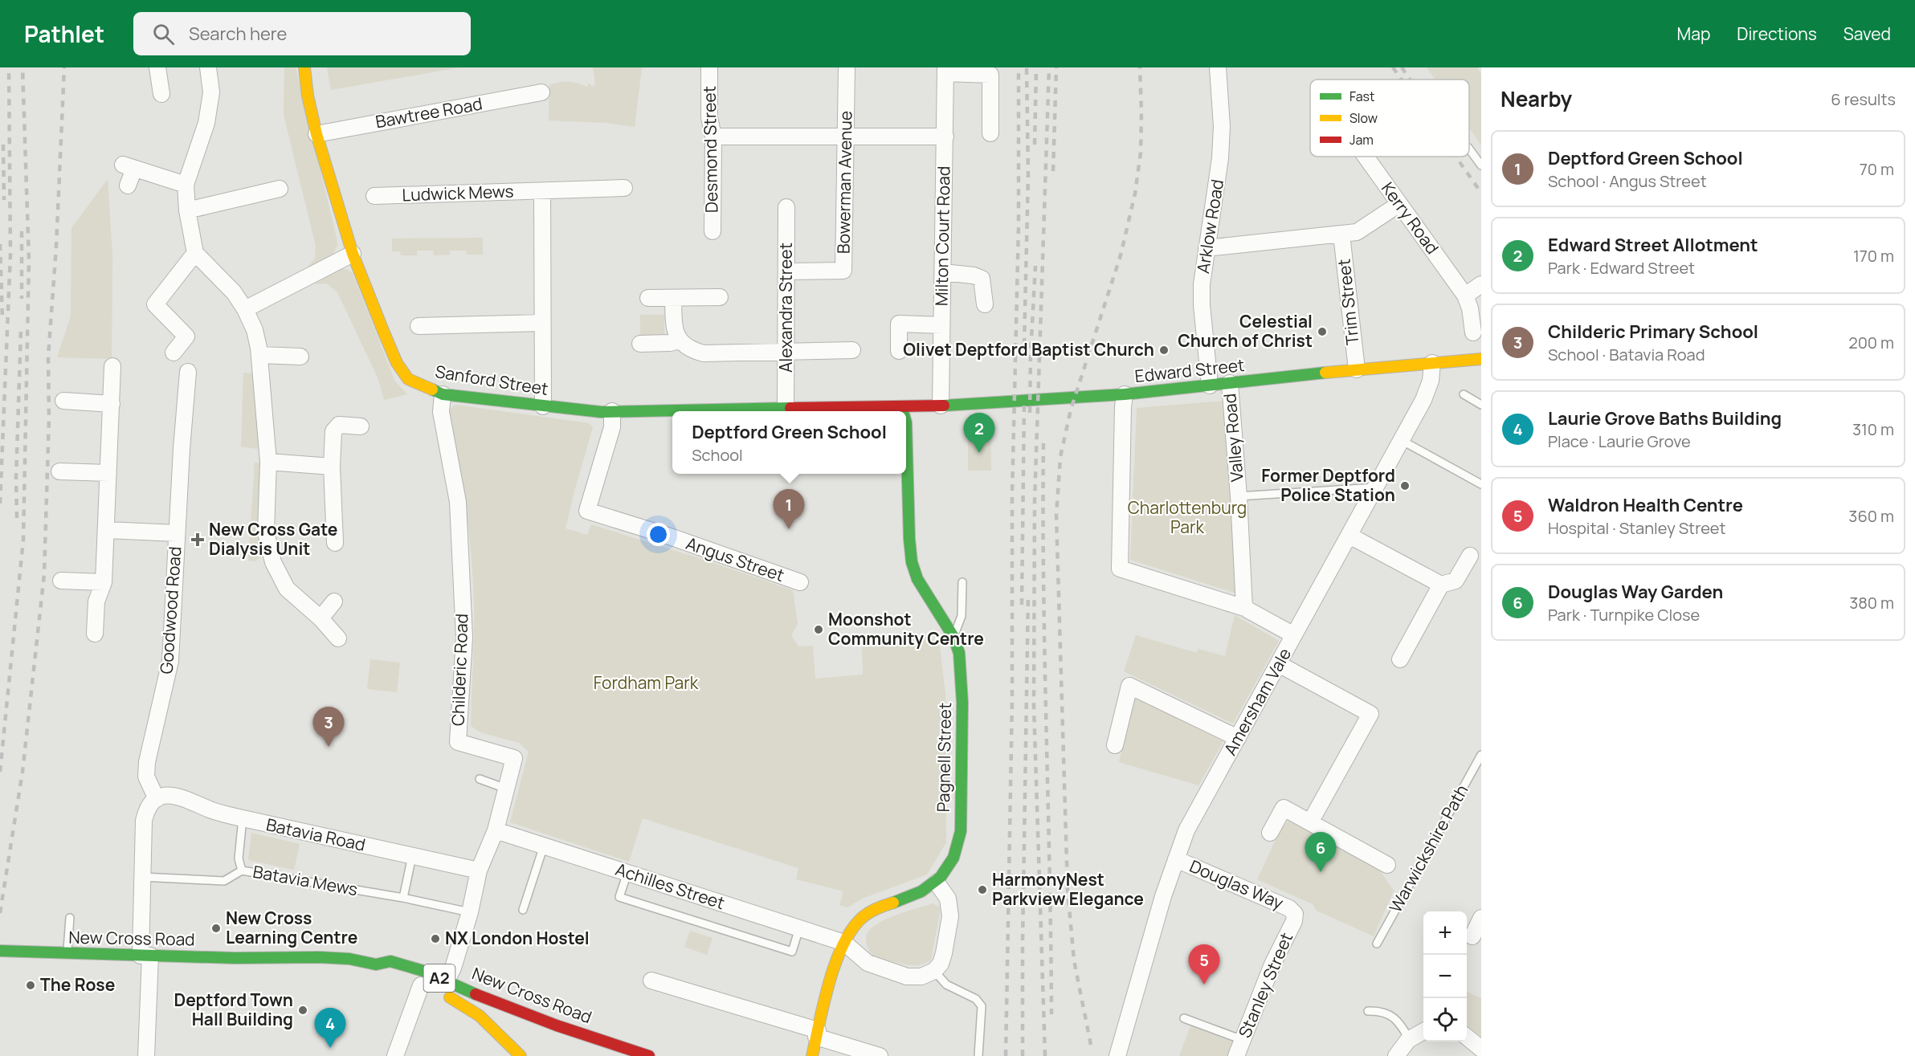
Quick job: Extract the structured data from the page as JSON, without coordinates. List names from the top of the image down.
{
  "streets": {
    "main road": [
      "Edward Street",
      "Sanford Street",
      "Pagnell Street",
      "New Cross Road",
      "A2"
    ],
    "street": [
      "Bawtree Road",
      "Desmond Street",
      "Bowerman Avenue",
      "Ludwick Mews",
      "Kerry Road",
      "Arklow Road",
      "Milton Court Road",
      "Trim Street",
      "Alexandra Street",
      "Valley Road",
      "Angus Street",
      "Goodwood Road",
      "Childeric Road",
      "Amersham Vale",
      "Batavia Road",
      "Douglas Way",
      "Achilles Street",
      "Stanley Street"
    ],
    "lane": ["Warwickshire Path", "Batavia Mews"]
  },
  "crossings": [
    ["Bawtree Road", "Sanford Street"],
    ["Bowerman Avenue", "Alexandra Street"],
    ["Kerry Road", "Trim Street"],
    ["Arklow Road", "Trim Street"],
    ["Arklow Road", "Edward Street"],
    ["Milton Court Road", "Edward Street"],
    ["Trim Street", "Edward Street"],
    ["Alexandra Street", "Sanford Street"],
    ["Edward Street", "Sanford Street"],
    ["Edward Street", "Valley Road"],
    ["Edward Street", "Amersham Vale"],
    ["Edward Street", "Pagnell Street"],
    ["Sanford Street", "Angus Street"],
    ["Sanford Street", "Childeric Road"],
    ["Sanford Street", "Pagnell Street"],
    ["Goodwood Road", "Batavia Road"],
    ["Childeric Road", "Batavia Road"],
    ["Childeric Road", "Batavia Mews"],
    ["Childeric Road", "Achilles Street"],
    ["Childeric Road", "New Cross Road"],
    ["Childeric Road", "A2"],
    ["Amersham Vale", "Douglas Way"],
    ["Pagnell Street", "Achilles Street"],
    ["Douglas Way", "Stanley Street"],
    ["New Cross Road", "A2"]
  ],
  "parks": ["Charlottenburg Park", "Fordham Park"],
  "places": {
    "other": [
      "Celestial Church of Christ",
      "Olivet Deptford Baptist Church",
      "Former Deptford Police Station",
      "Moonshot Community Centre",
      "HarmonyNest Parkview Elegance",
      "New Cross Learning Centre",
      "NX London Hostel",
      "The Rose",
      "Deptford Town Hall Building"
    ],
    "health": ["New Cross Gate Dialysis Unit"]
  },
  "legend": ["Fast", "Slow", "Jam"],
  "page": {
    "header": "Pathlet",
    "search": "Search here",
    "nav": ["Map", "Directions", "Saved"],
    "heading": ["Nearby", "6 results"],
    "list": [
      {
        "mark": "1",
        "name": "Deptford Green School",
        "note": "School · Angus Street",
        "value": "70 m"
      },
      {
        "mark": "2",
        "name": "Edward Street Allotment",
        "note": "Park · Edward Street",
        "value": "170 m"
      },
      {
        "mark": "3",
        "name": "Childeric Primary School",
        "note": "School · Batavia Road",
        "value": "200 m"
      },
      {
        "mark": "4",
        "name": "Laurie Grove Baths Building",
        "note": "Place · Laurie Grove",
        "value": "310 m"
      },
      {
        "mark": "5",
        "name": "Waldron Health Centre",
        "note": "Hospital · Stanley Street",
        "value": "360 m"
      },
      {
        "mark": "6",
        "name": "Douglas Way Garden",
        "note": "Park · Turnpike Close",
        "value": "380 m"
      }
    ],
    "popup": ["Deptford Green School", "School"],
    "pins": [
      "2",
      "1",
      "3",
      "6",
      "5",
      "4"
    ],
    "map_buttons": ["+", "−"]
  }
}
